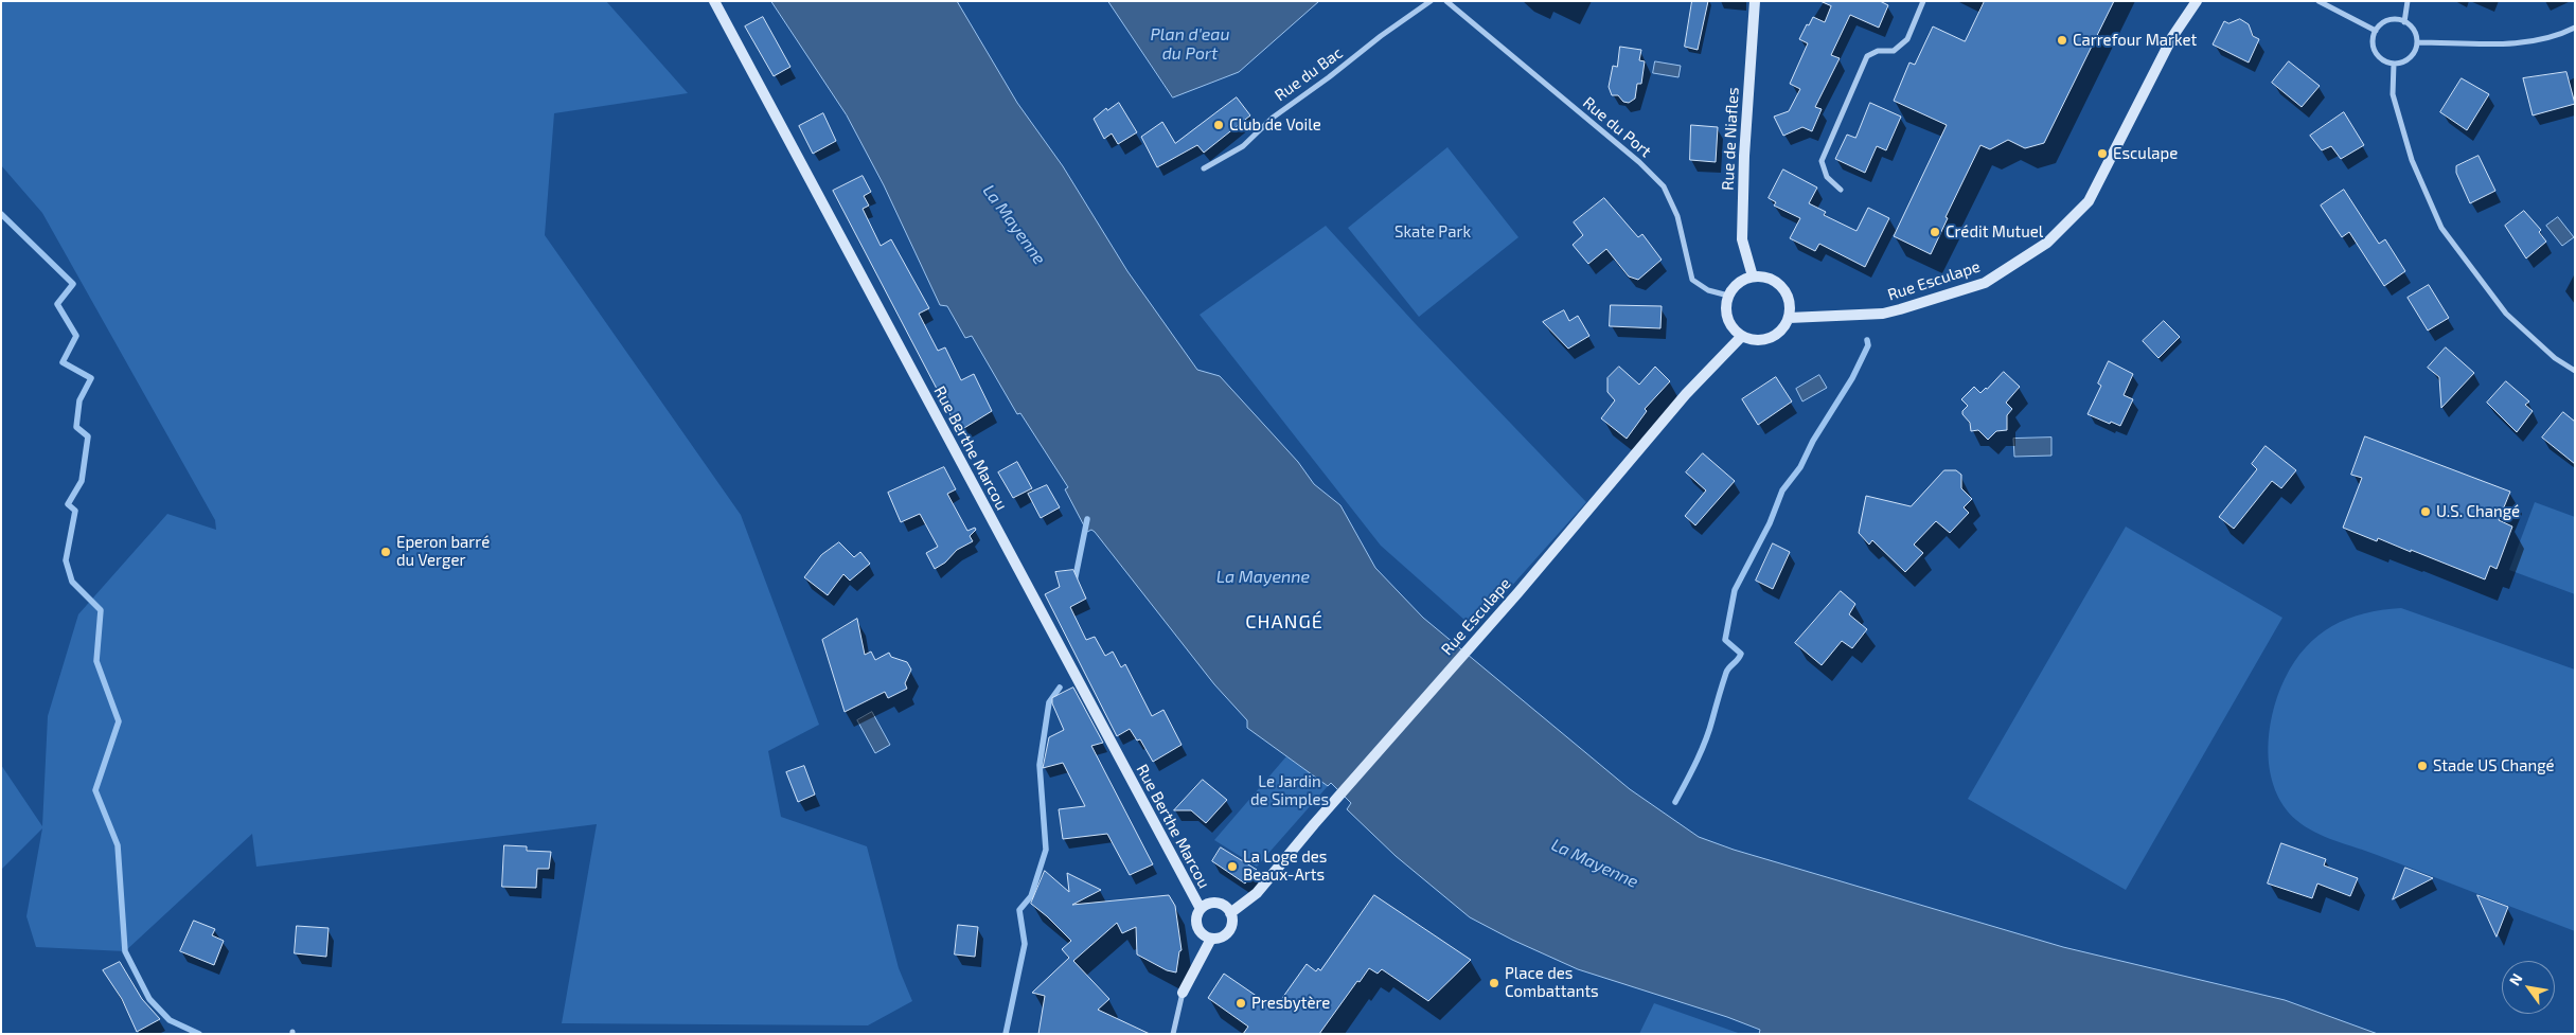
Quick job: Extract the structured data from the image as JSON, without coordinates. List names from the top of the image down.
{
  "streets": {
    "street": [
      "Rue du Bac",
      "Rue du Port",
      "Rue de Niafles",
      "Rue Esculape",
      "Rue Berthe Marcou"
    ]
  },
  "crossings": [
    ["Rue du Port", "Rue de Niafles"],
    ["Rue du Port", "Rue Esculape"],
    ["Rue de Niafles", "Rue Esculape"],
    ["Rue Esculape", "Rue Berthe Marcou"]
  ],
  "districts": ["CHANGÉ"],
  "water": ["Plan d'eau du Port", "La Mayenne"],
  "parks": ["Skate Park", "Le Jardin de Simples"],
  "places": [
    "Carrefour Market",
    "Club de Voile",
    "Esculape",
    "Crédit Mutuel",
    "U.S. Changé",
    "Eperon barré du Verger",
    "Stade US Changé",
    "La Loge des Beaux-Arts",
    "Place des Combattants",
    "Presbytère"
  ],
  "north": "top left"
}
